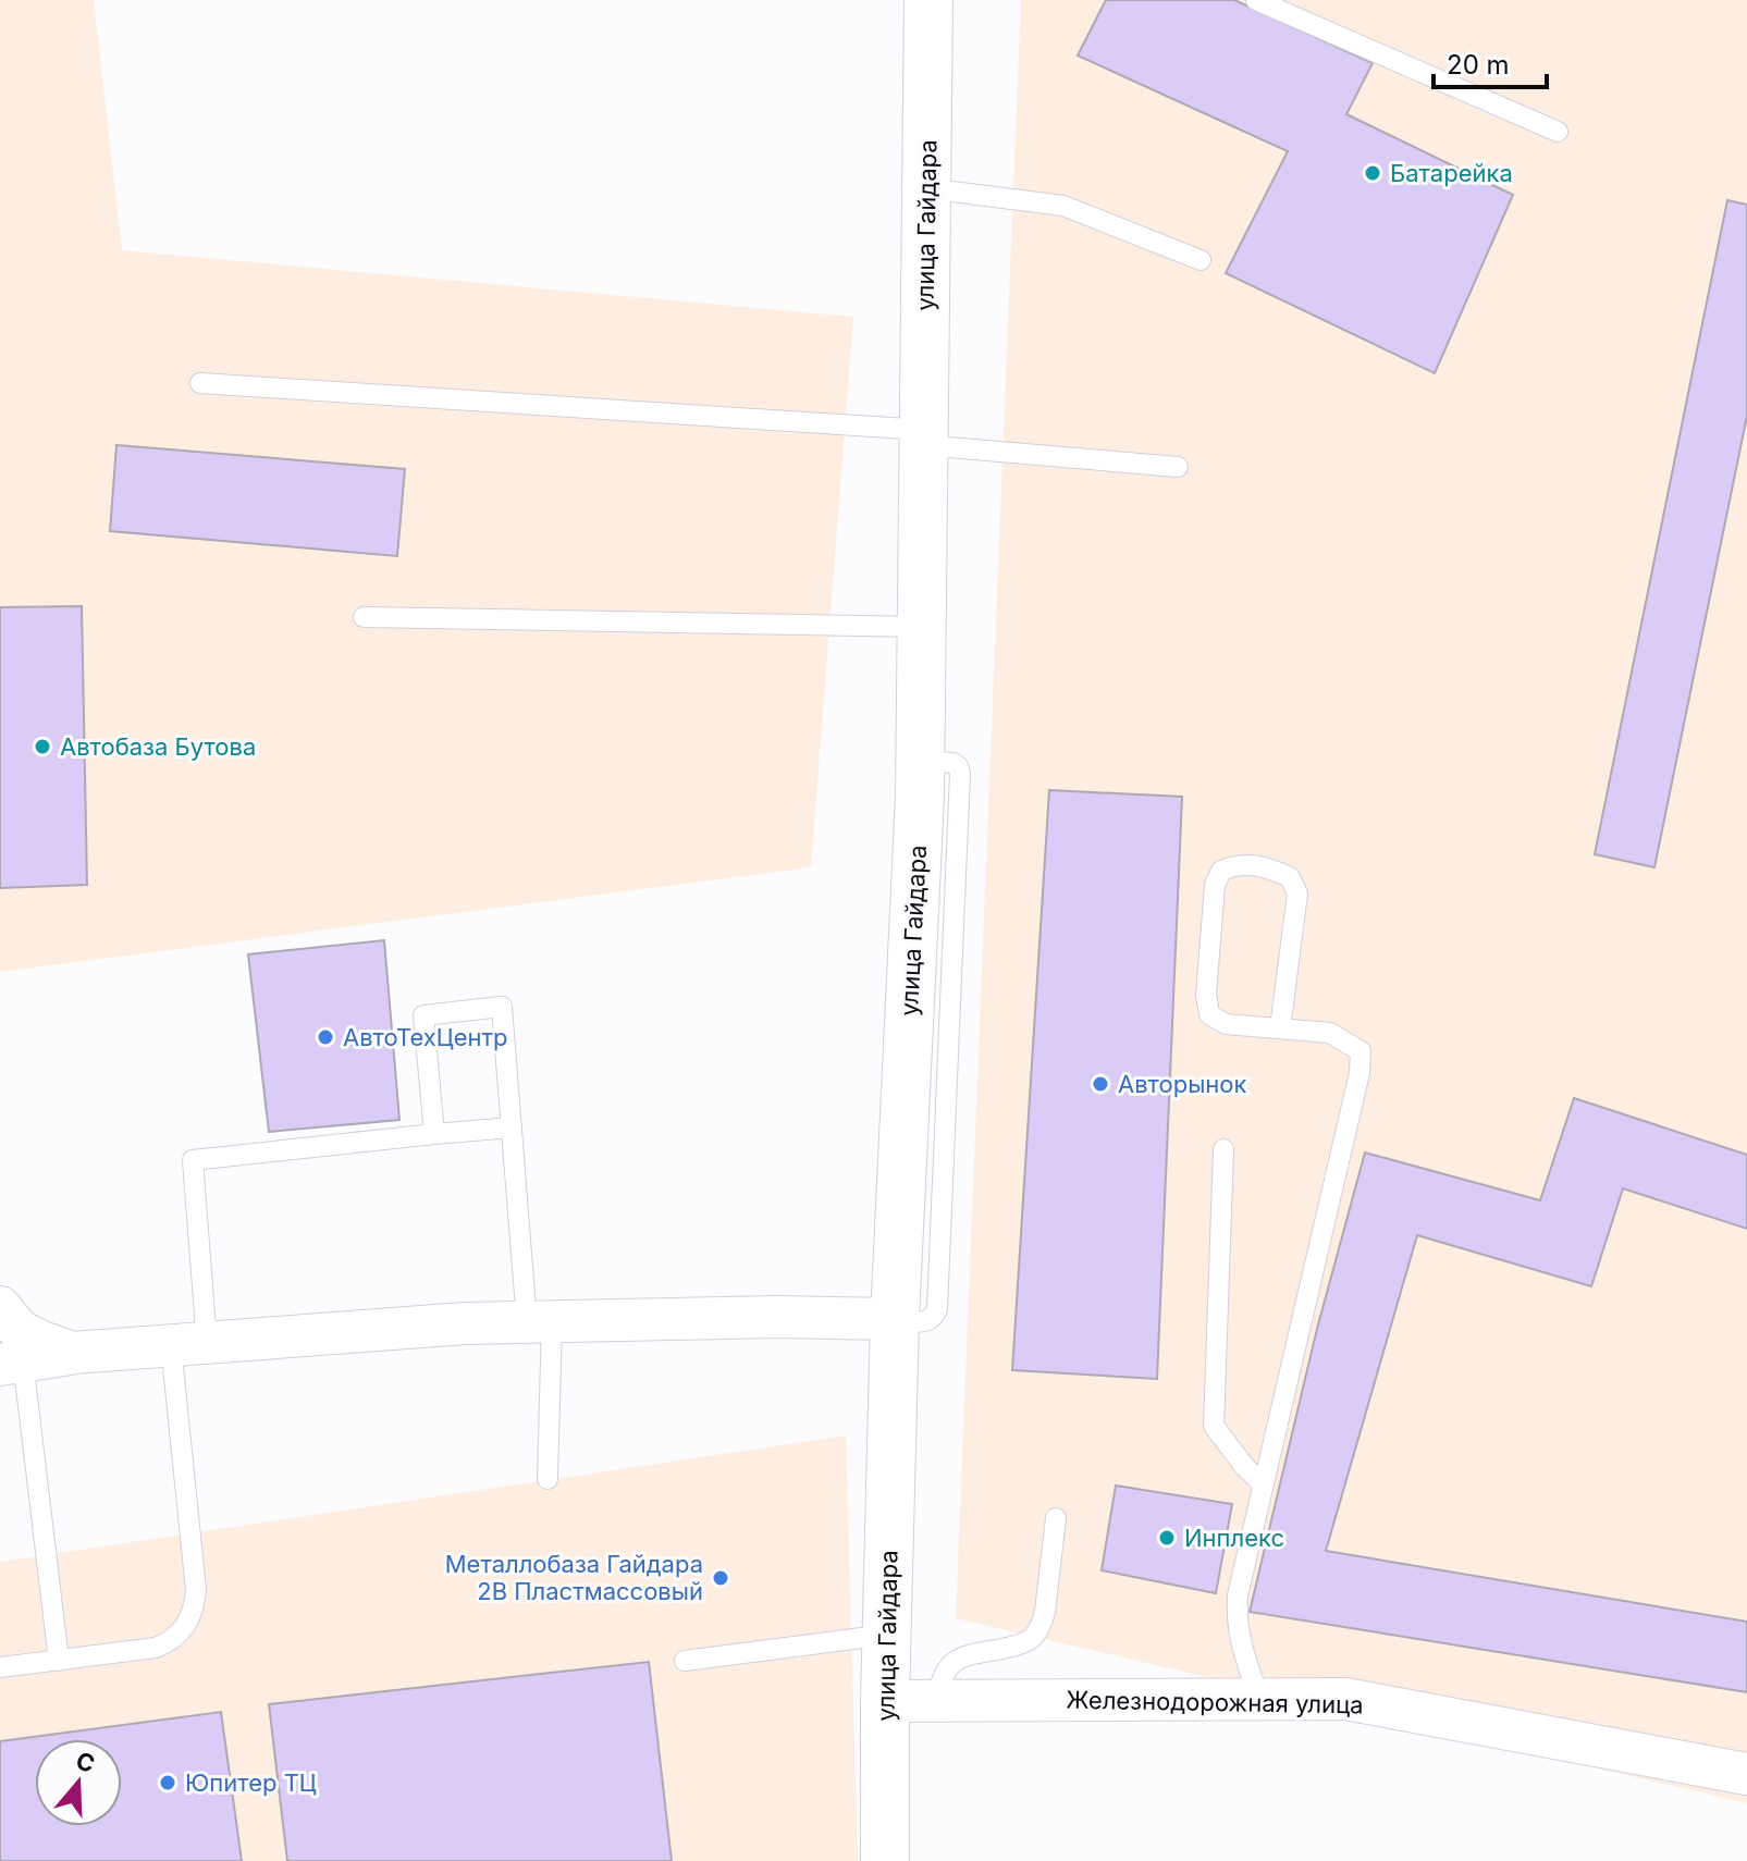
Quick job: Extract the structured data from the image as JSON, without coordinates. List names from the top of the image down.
{
  "streets": {
    "main road": ["улица Гайдара"],
    "street": ["Железнодорожная улица"]
  },
  "crossings": [
    ["улица Гайдара", "Железнодорожная улица"]
  ],
  "places": [
    "Батарейка",
    "Автобаза Бутова",
    "АвтоТехЦентр",
    "Авторынок",
    "Инплекс",
    "Металлобаза Гайдара 2В Пластмассовый",
    "Юпитер ТЦ"
  ],
  "scale_bar": "20 m",
  "north": "top"
}
